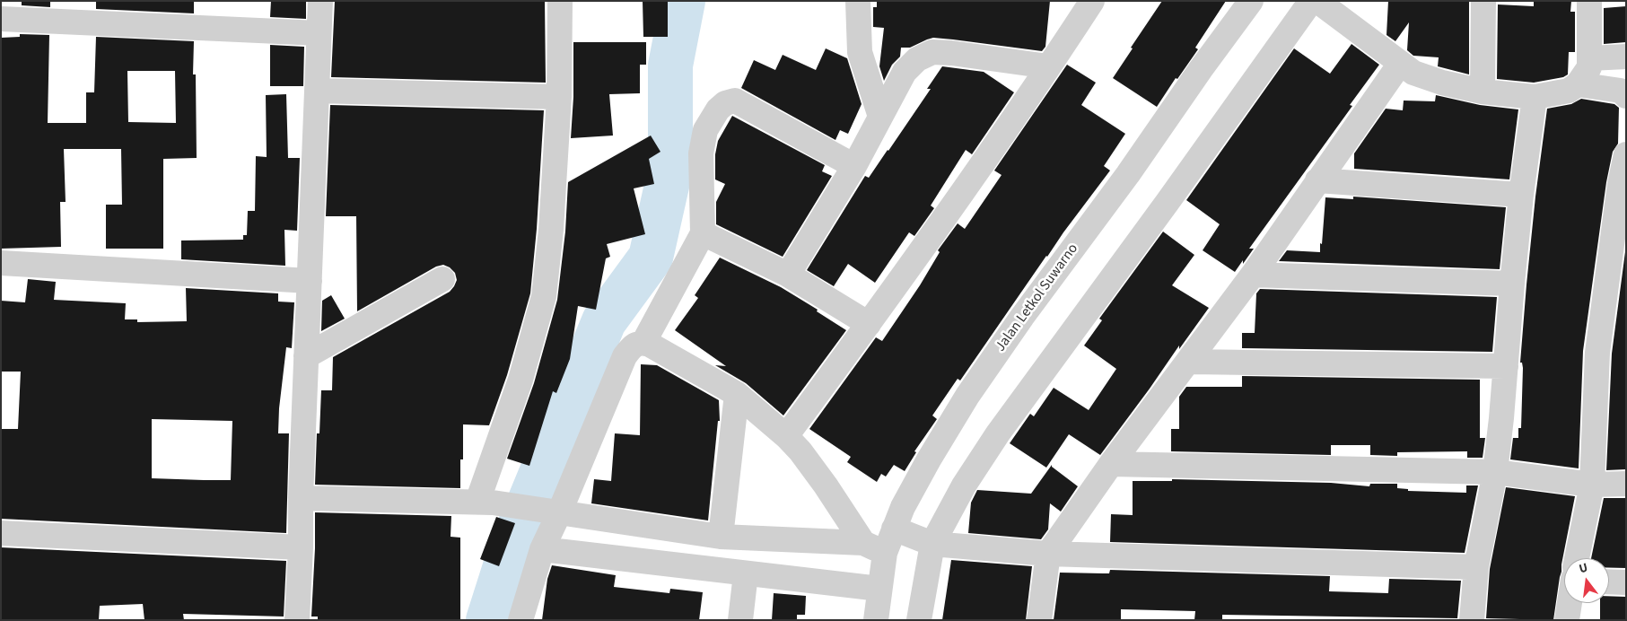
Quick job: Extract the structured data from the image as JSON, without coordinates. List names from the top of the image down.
{
  "streets": {
    "street": ["Jalan Letkol Suwarno"]
  },
  "north": "top"
}
